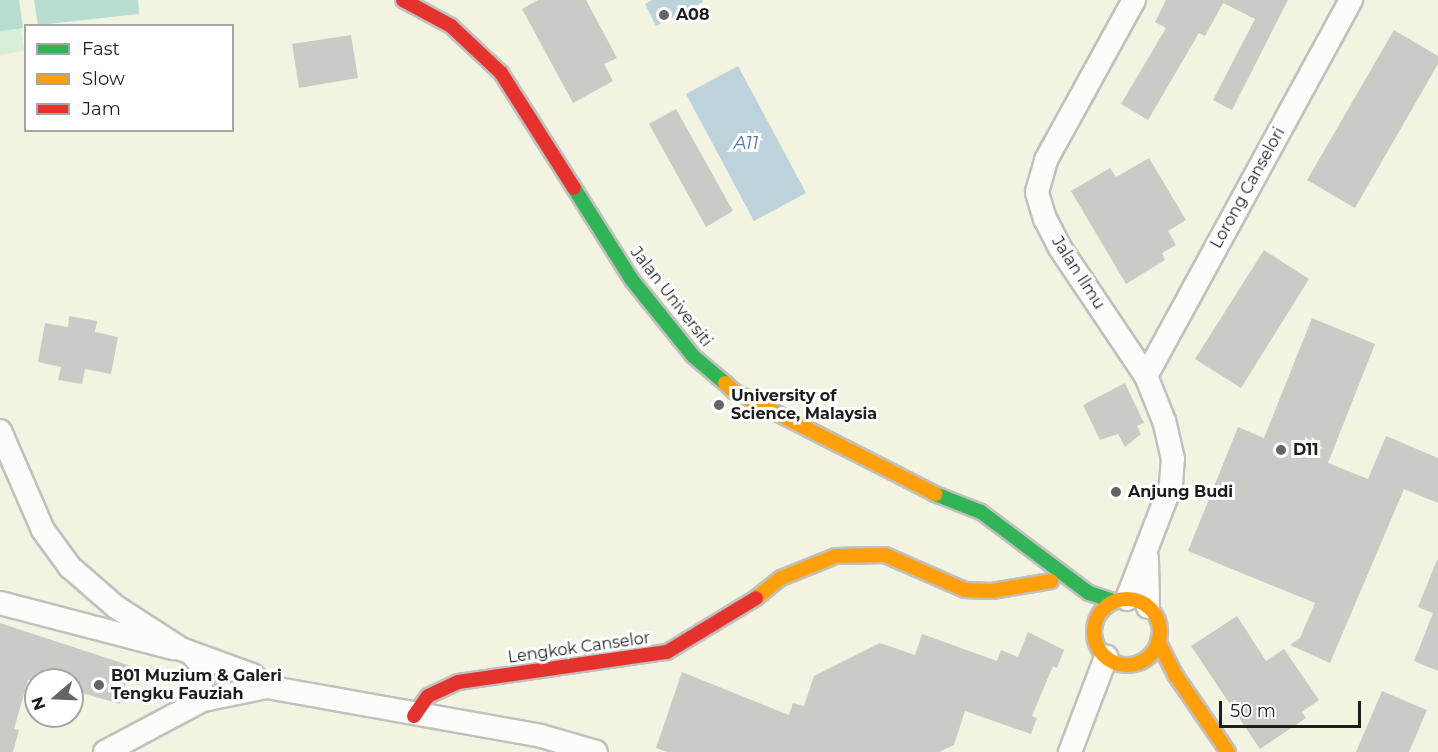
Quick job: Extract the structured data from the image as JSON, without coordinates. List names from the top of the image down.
{
  "streets": {
    "street": [
      "Lorong Canselori",
      "Jalan Ilmu",
      "Jalan Universiti",
      "Lengkok Canselor"
    ]
  },
  "crossings": [
    ["Lorong Canselori", "Jalan Ilmu"],
    ["Jalan Ilmu", "Jalan Universiti"],
    ["Jalan Universiti", "Lengkok Canselor"]
  ],
  "water": ["A11"],
  "places": [
    "A08",
    "University of Science, Malaysia",
    "D11",
    "Anjung Budi",
    "B01 Muzium & Galeri Tengku Fauziah"
  ],
  "legend": ["Fast", "Slow", "Jam"],
  "scale_bar": "50 m",
  "north": "left"
}
